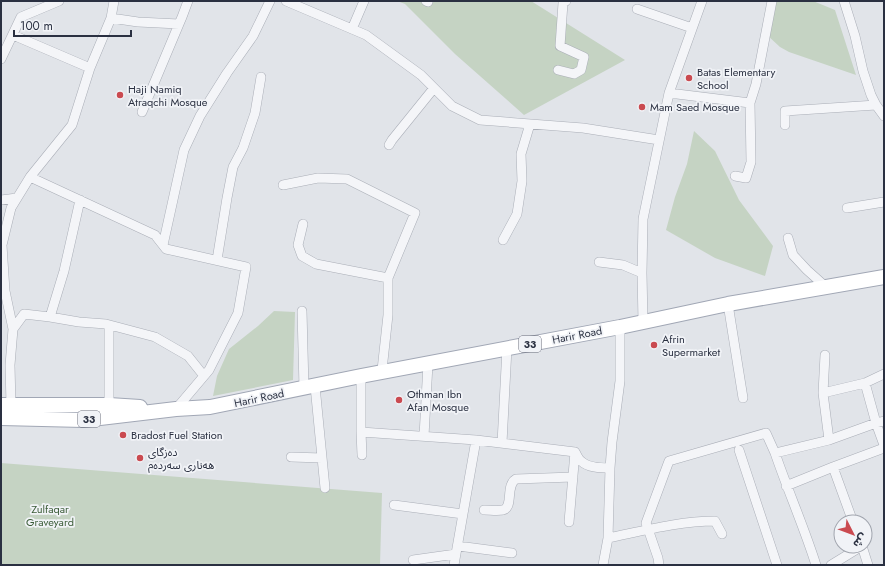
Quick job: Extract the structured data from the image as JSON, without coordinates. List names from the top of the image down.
{
  "streets": {
    "main road": ["Harir Road", "33"]
  },
  "crossings": [
    ["Harir Road", "33"]
  ],
  "parks": ["Zulfaqar Graveyard"],
  "places": [
    "Batas Elementary School",
    "Haji Namiq Atraqchi Mosque",
    "Mam Saed Mosque",
    "Afrin Supermarket",
    "Othman Ibn Afan Mosque",
    "Bradost Fuel Station",
    "دەزگای هەناری سەردەم"
  ],
  "scale_bar": "100 m",
  "north": "bottom right"
}
